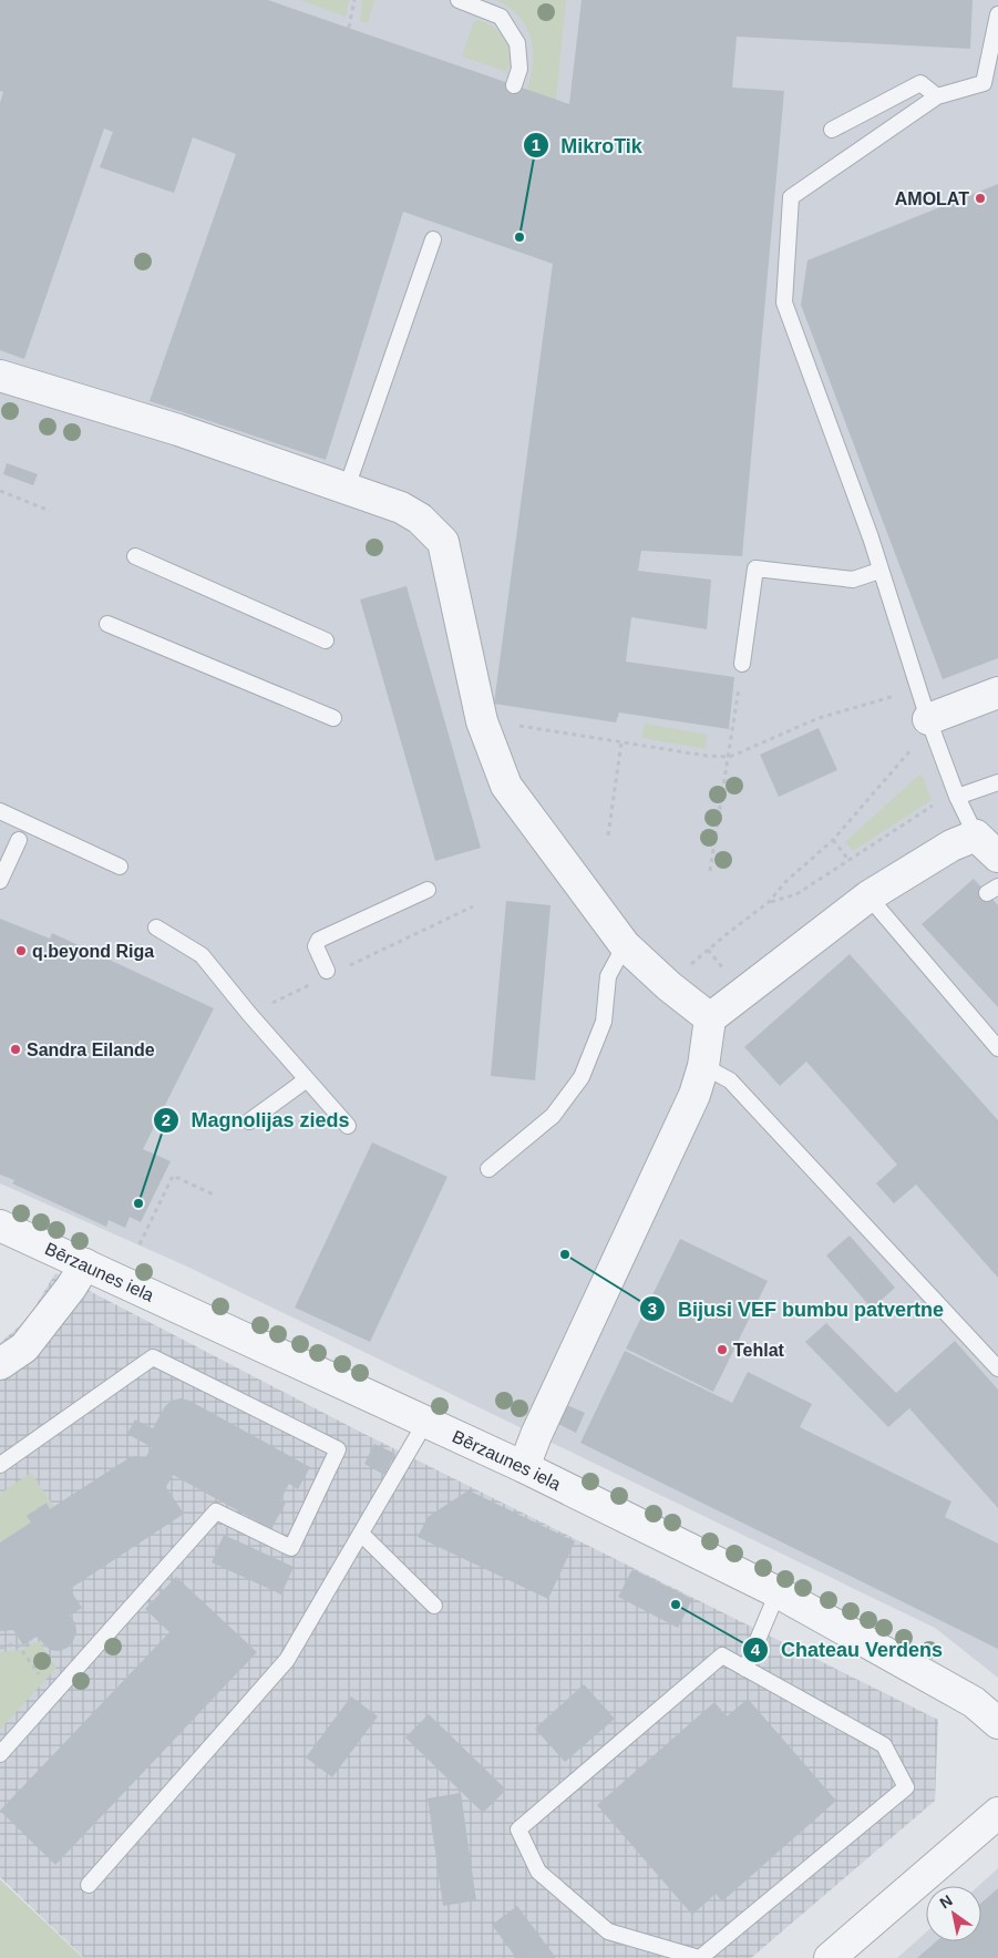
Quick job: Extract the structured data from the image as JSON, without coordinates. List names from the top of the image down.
{
  "streets": {
    "street": ["Bērzaunes iela"]
  },
  "places": [
    "AMOLAT",
    "MikroTik",
    "q.beyond Riga",
    "Sandra Eilande",
    "Magnolijas zieds",
    "Bijusi VEF bumbu patvertne",
    "Tehlat",
    "Chateau Verdens"
  ],
  "north": "top left"
}
